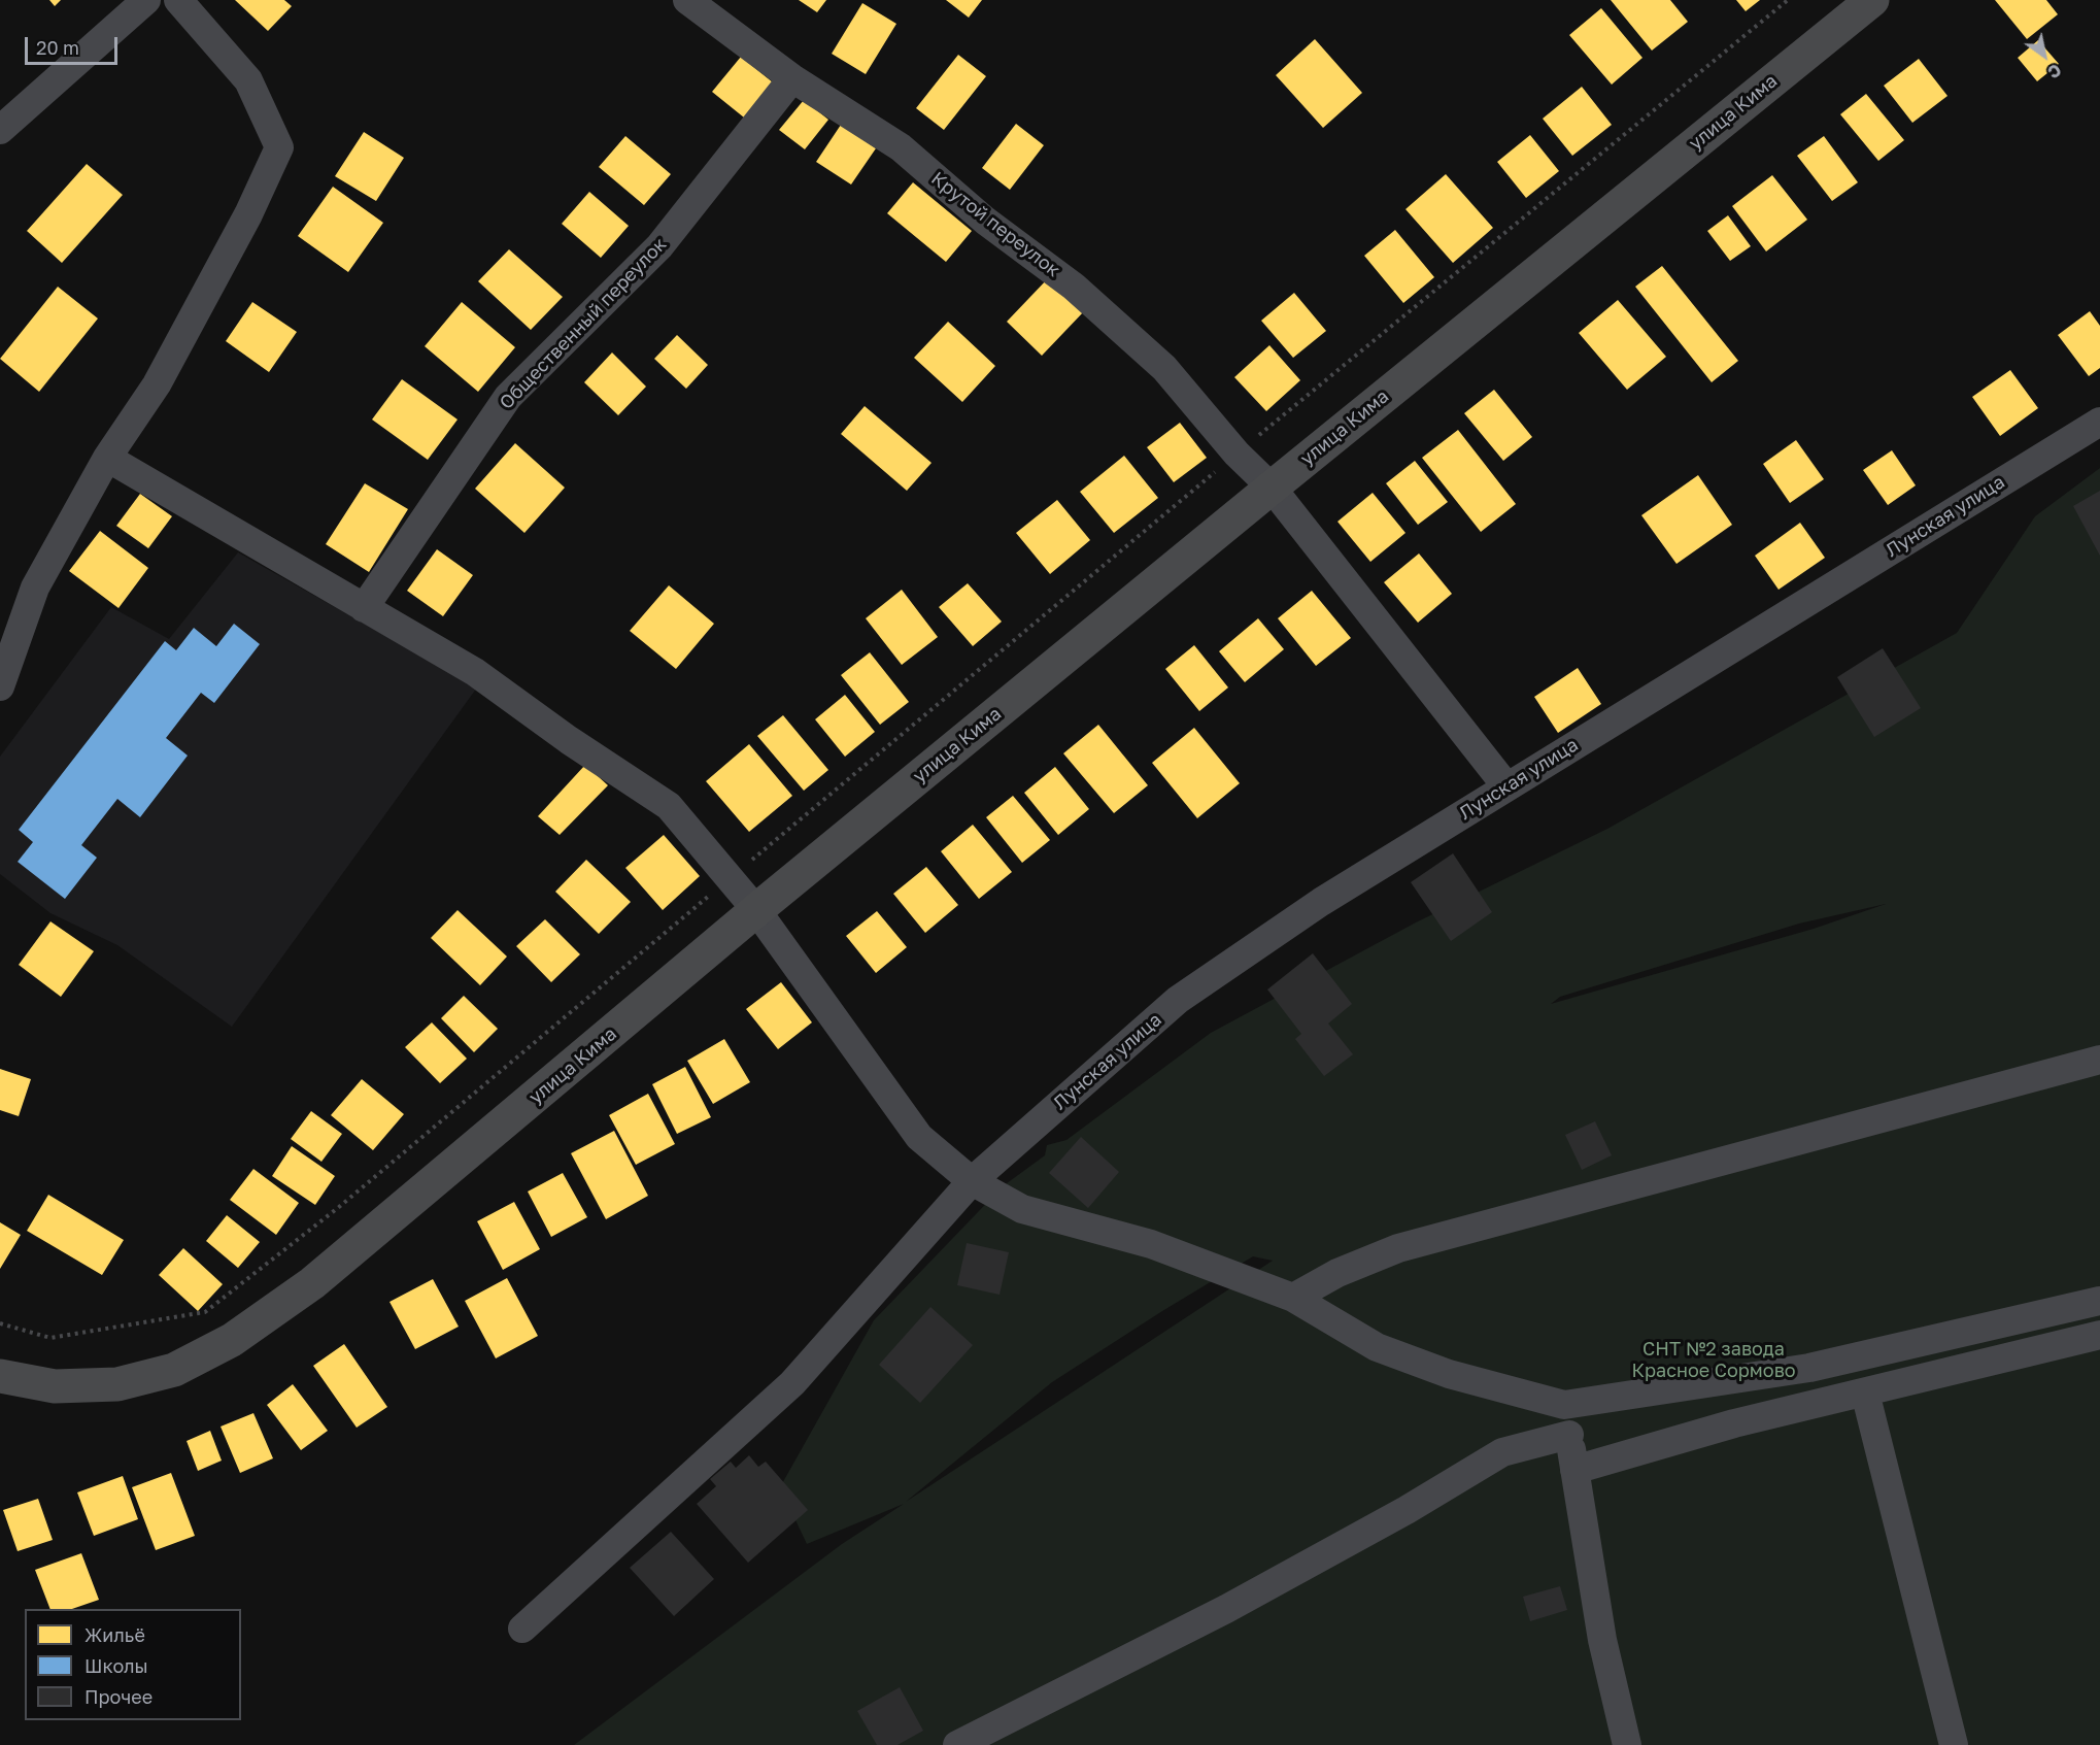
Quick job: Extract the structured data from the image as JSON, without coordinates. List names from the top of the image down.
{
  "streets": {
    "main road": ["улица Кима"],
    "street": ["Крутой переулок", "Общественный переулок", "Лунская улица"]
  },
  "crossings": [
    ["улица Кима", "Крутой переулок"],
    ["Крутой переулок", "Общественный переулок"],
    ["Крутой переулок", "Лунская улица"]
  ],
  "parks": ["СНТ №2 завода Красное Сормово"],
  "legend": ["Жильё", "Школы", "Прочее"],
  "scale_bar": "20 m",
  "north": "bottom right"
}
